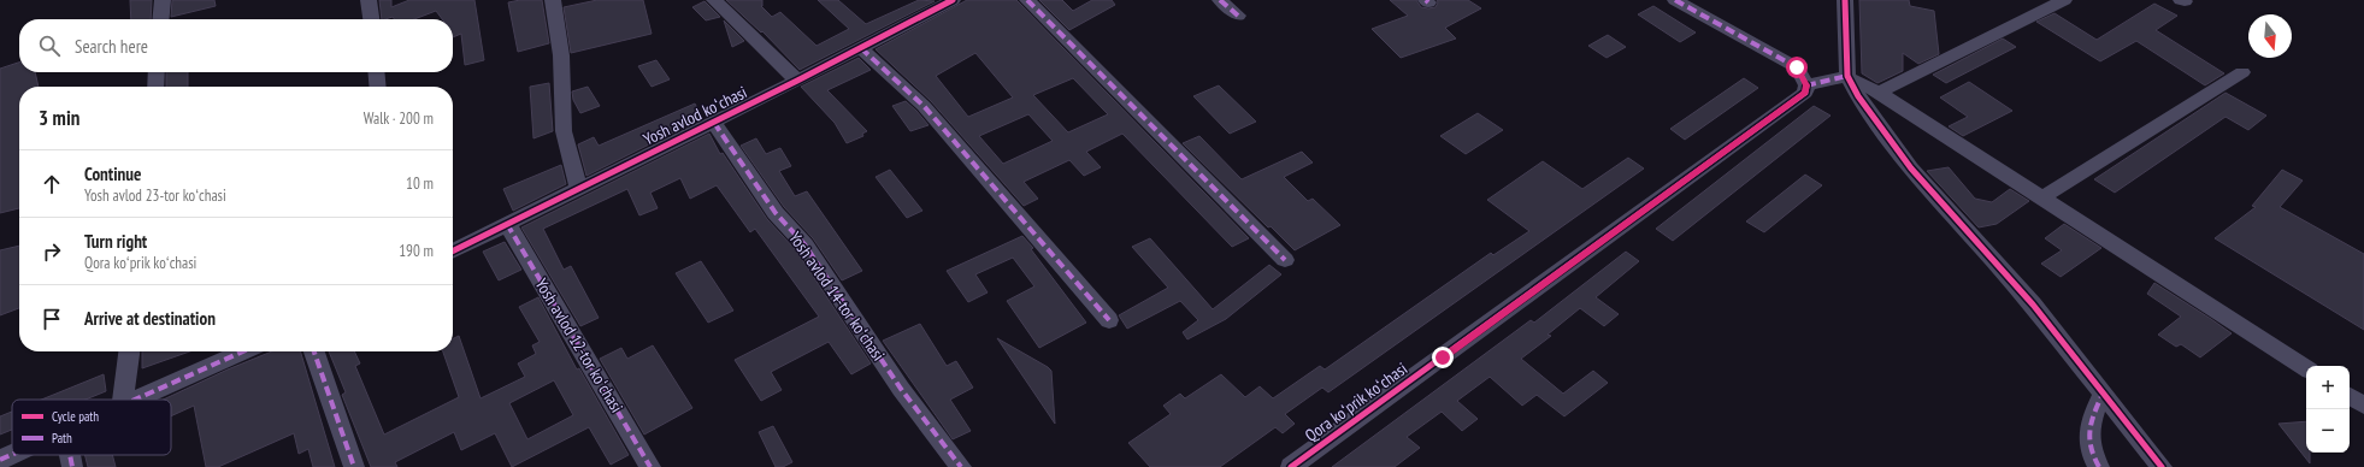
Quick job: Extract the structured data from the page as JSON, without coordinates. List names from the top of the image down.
{
  "streets": {
    "street": [
      "Yosh avlod koʻchasi",
      "Yosh avlod 14-tor koʻchasi",
      "Yosh avlod 12-tor koʻchasi",
      "Qora koʻprik koʻchasi"
    ]
  },
  "crossings": [
    ["Yosh avlod koʻchasi", "Yosh avlod 14-tor koʻchasi"],
    ["Yosh avlod koʻchasi", "Yosh avlod 12-tor koʻchasi"]
  ],
  "legend": ["Cycle path", "Path"],
  "north": "bottom",
  "page": {
    "search": "Search here",
    "heading": ["3 min", "Walk · 200 m"],
    "list": [
      ["Continue", "Yosh avlod 23-tor koʻchasi", "10 m"],
      ["Turn right", "Qora koʻprik koʻchasi", "190 m"],
      "Arrive at destination"
    ],
    "map_buttons": ["+", "−"]
  }
}
